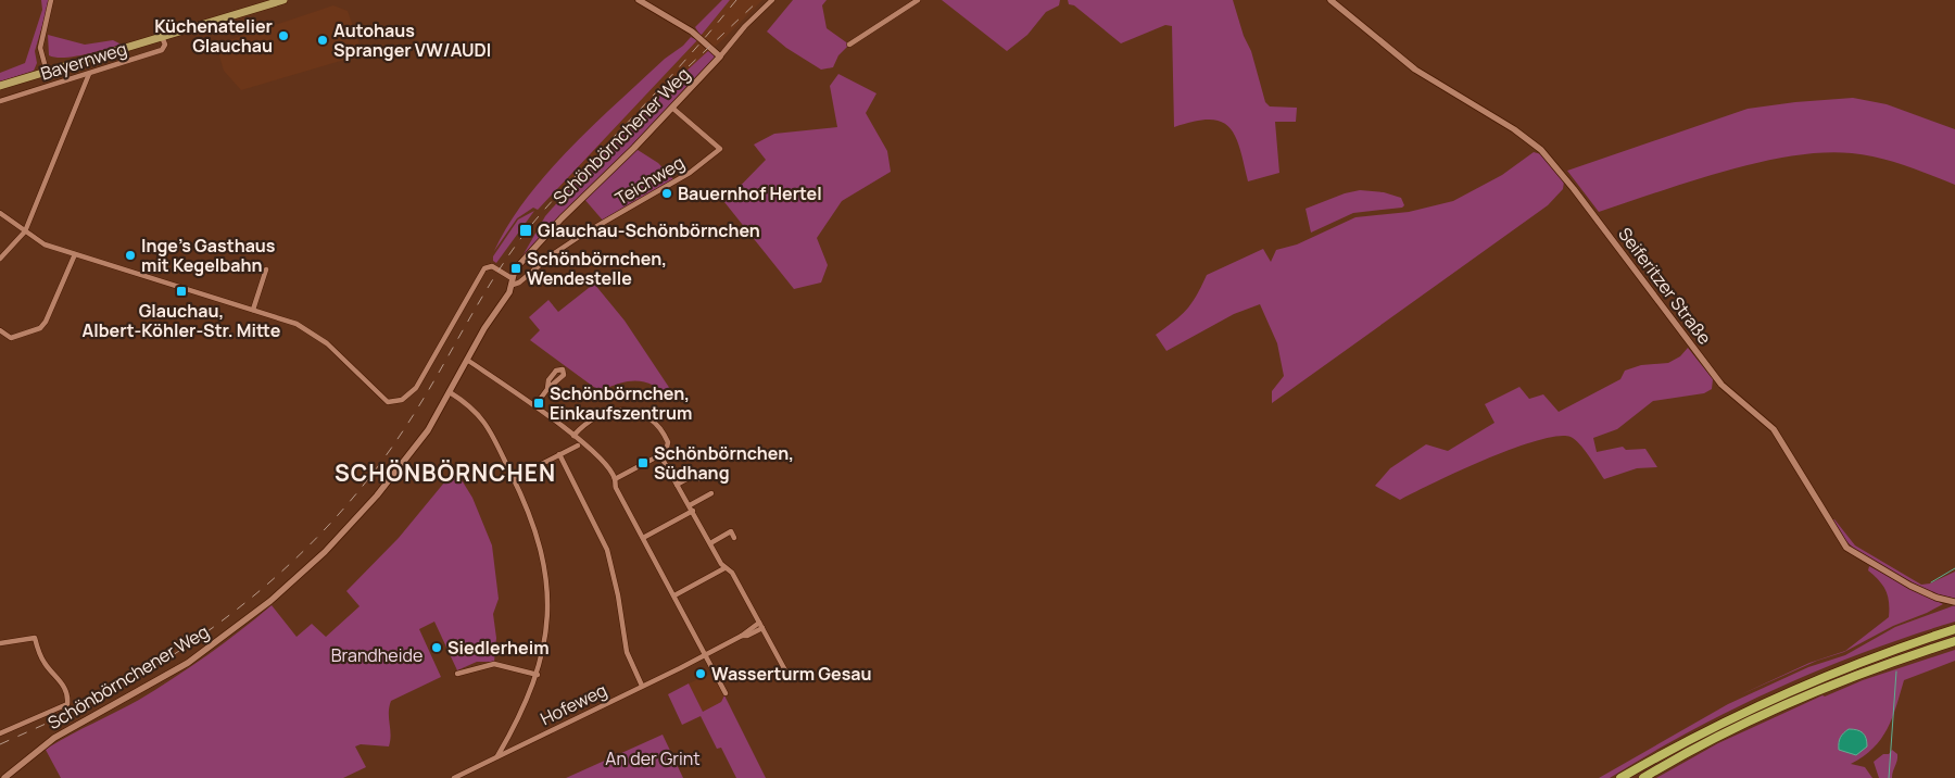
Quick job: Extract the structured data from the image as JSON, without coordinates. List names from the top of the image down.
{
  "streets": {
    "street": [
      "Bayernweg",
      "Schönbörnchener Weg",
      "Teichweg",
      "Seiferitzer Straße",
      "Hofeweg"
    ]
  },
  "crossings": [
    ["Schönbörnchener Weg", "Teichweg"]
  ],
  "districts": ["SCHÖNBÖRNCHEN"],
  "parks": ["Brandheide", "An der Grint"],
  "places": {
    "other": [
      "Küchenatelier Glauchau",
      "Autohaus Spranger VW/AUDI",
      "Bauernhof Hertel",
      "Inge's Gasthaus mit Kegelbahn",
      "Siedlerheim",
      "Wasserturm Gesau"
    ],
    "transit": [
      "Glauchau-Schönbörnchen",
      "Schönbörnchen, Wendestelle",
      "Glauchau, Albert-Köhler-Str. Mitte",
      "Schönbörnchen, Einkaufszentrum",
      "Schönbörnchen, Südhang"
    ]
  }
}
